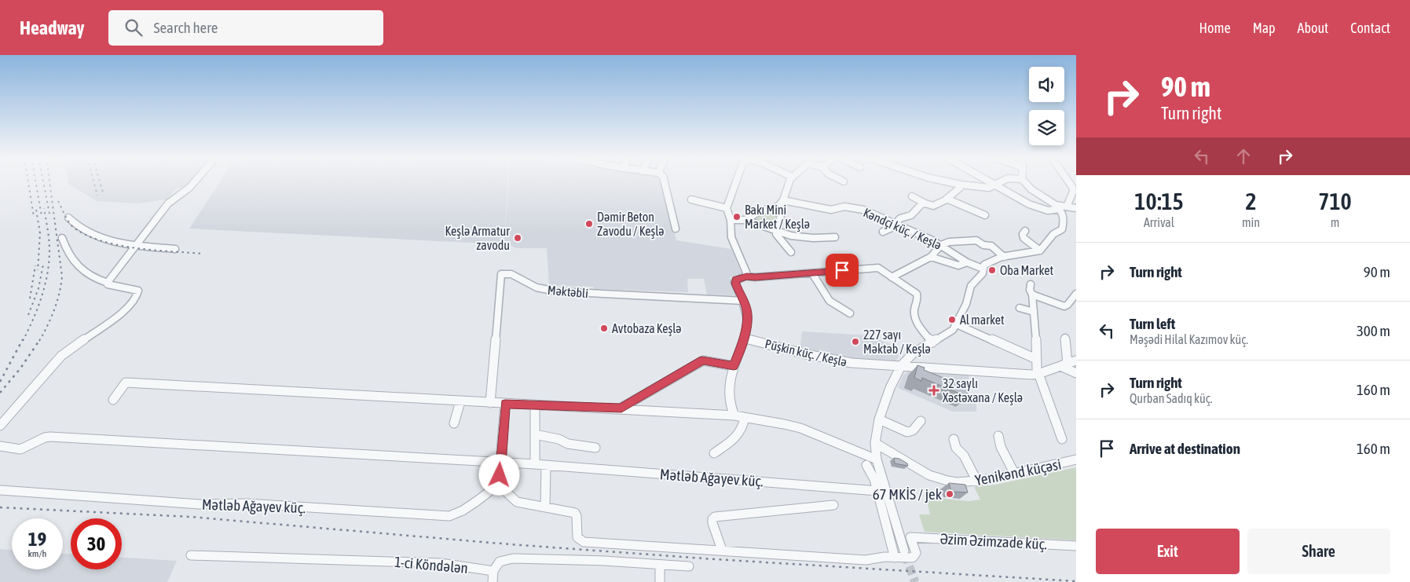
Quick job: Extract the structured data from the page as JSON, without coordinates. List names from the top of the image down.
{
  "streets": {
    "street": [
      "Kəndçi küç. / Keşlə",
      "Məktəbli",
      "Püşkin küç. / Keşlə",
      "Yenikənd küçəsi",
      "Mətləb Ağayev küç.",
      "Əzim Əzimzade küç.",
      "1-ci Köndələn"
    ]
  },
  "places": {
    "other": [
      "Bakı Mini Market / Keşlə",
      "Dəmir Beton Zavodu / Keşlə",
      "Keşlə Armatur zavodu",
      "Oba Market",
      "Al market",
      "Avtobaza Keşlə",
      "227 sayı Məktəb / Keşlə",
      "67 MKİS / jek"
    ],
    "health": ["32 saylı Xəstəxana / Keşlə"]
  },
  "page": {
    "header": "Headway",
    "search": "Search here",
    "nav": [
      "Home",
      "Map",
      "About",
      "Contact"
    ],
    "turn": ["90 m", "Turn right"],
    "eta": [
      "10:15",
      "Arrival",
      "2",
      "min",
      "710",
      "m"
    ],
    "list": [
      {
        "name": "Turn right",
        "value": "90 m"
      },
      {
        "name": "Turn left",
        "note": "Məşədi Hilal Kazımov küç.",
        "value": "300 m"
      },
      {
        "name": "Turn right",
        "note": "Qurban Sadıq küç.",
        "value": "160 m"
      },
      {
        "name": "Arrive at destination",
        "value": "160 m"
      }
    ],
    "speed": "19 km/h",
    "limit": "30",
    "buttons": ["Exit", "Share"]
  }
}
